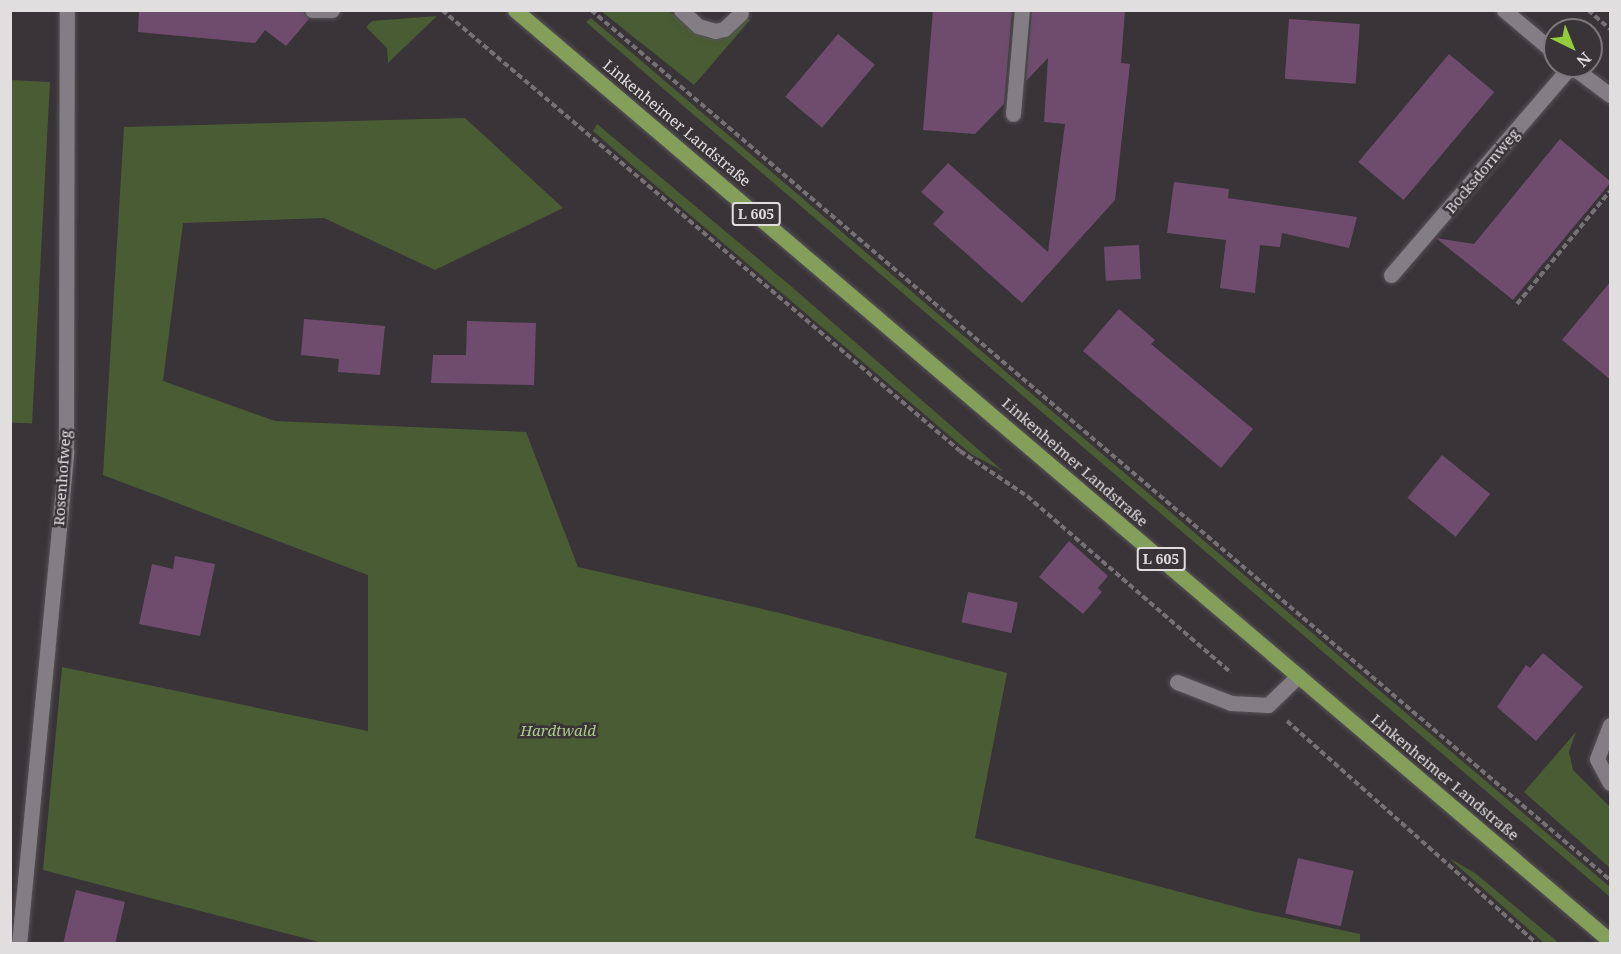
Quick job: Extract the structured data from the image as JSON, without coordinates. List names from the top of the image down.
{
  "streets": {
    "main road": ["Linkenheimer Landstraße", "L 605"],
    "street": ["Bocksdornweg", "Rosenhofweg"]
  },
  "parks": ["Hardtwald"],
  "north": "bottom right"
}
